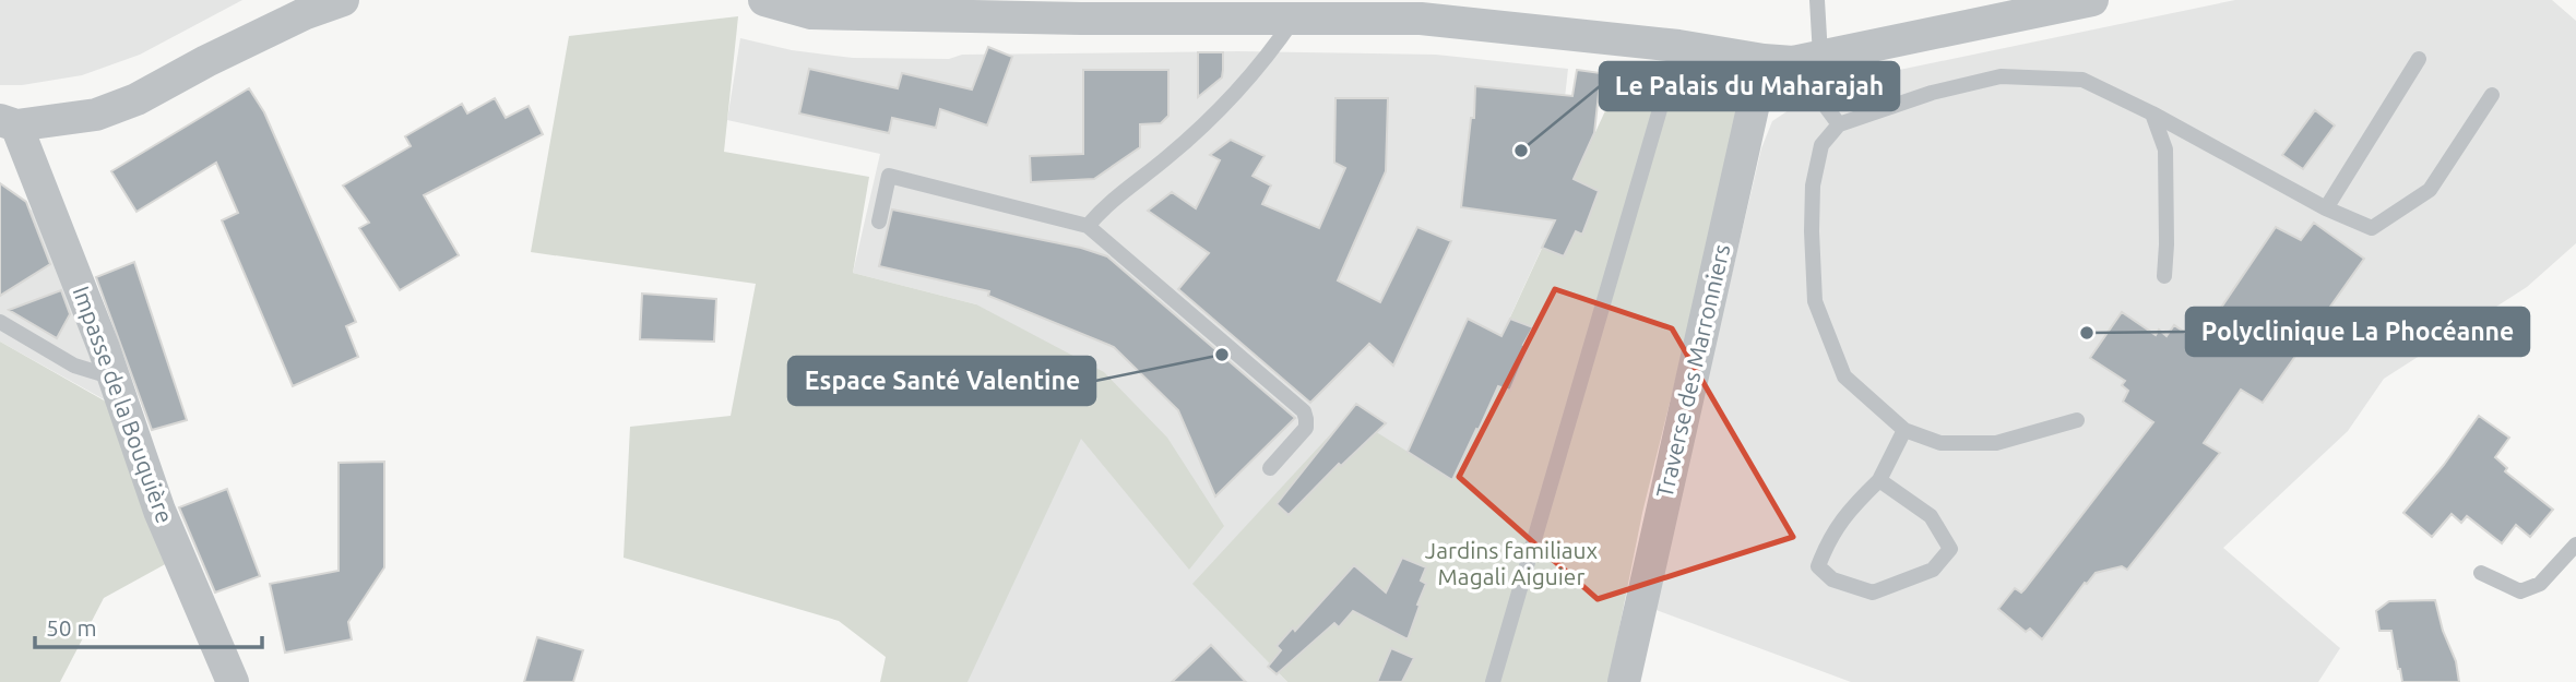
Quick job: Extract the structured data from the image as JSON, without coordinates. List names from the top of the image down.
{
  "streets": {
    "street": ["Traverse des Marronniers", "Impasse de la Bouquière"]
  },
  "parks": ["Jardins familiaux Magali Aiguier"],
  "places": ["Le Palais du Maharajah", "Polyclinique La Phocéanne", "Espace Santé Valentine"],
  "scale_bar": "50 m"
}
